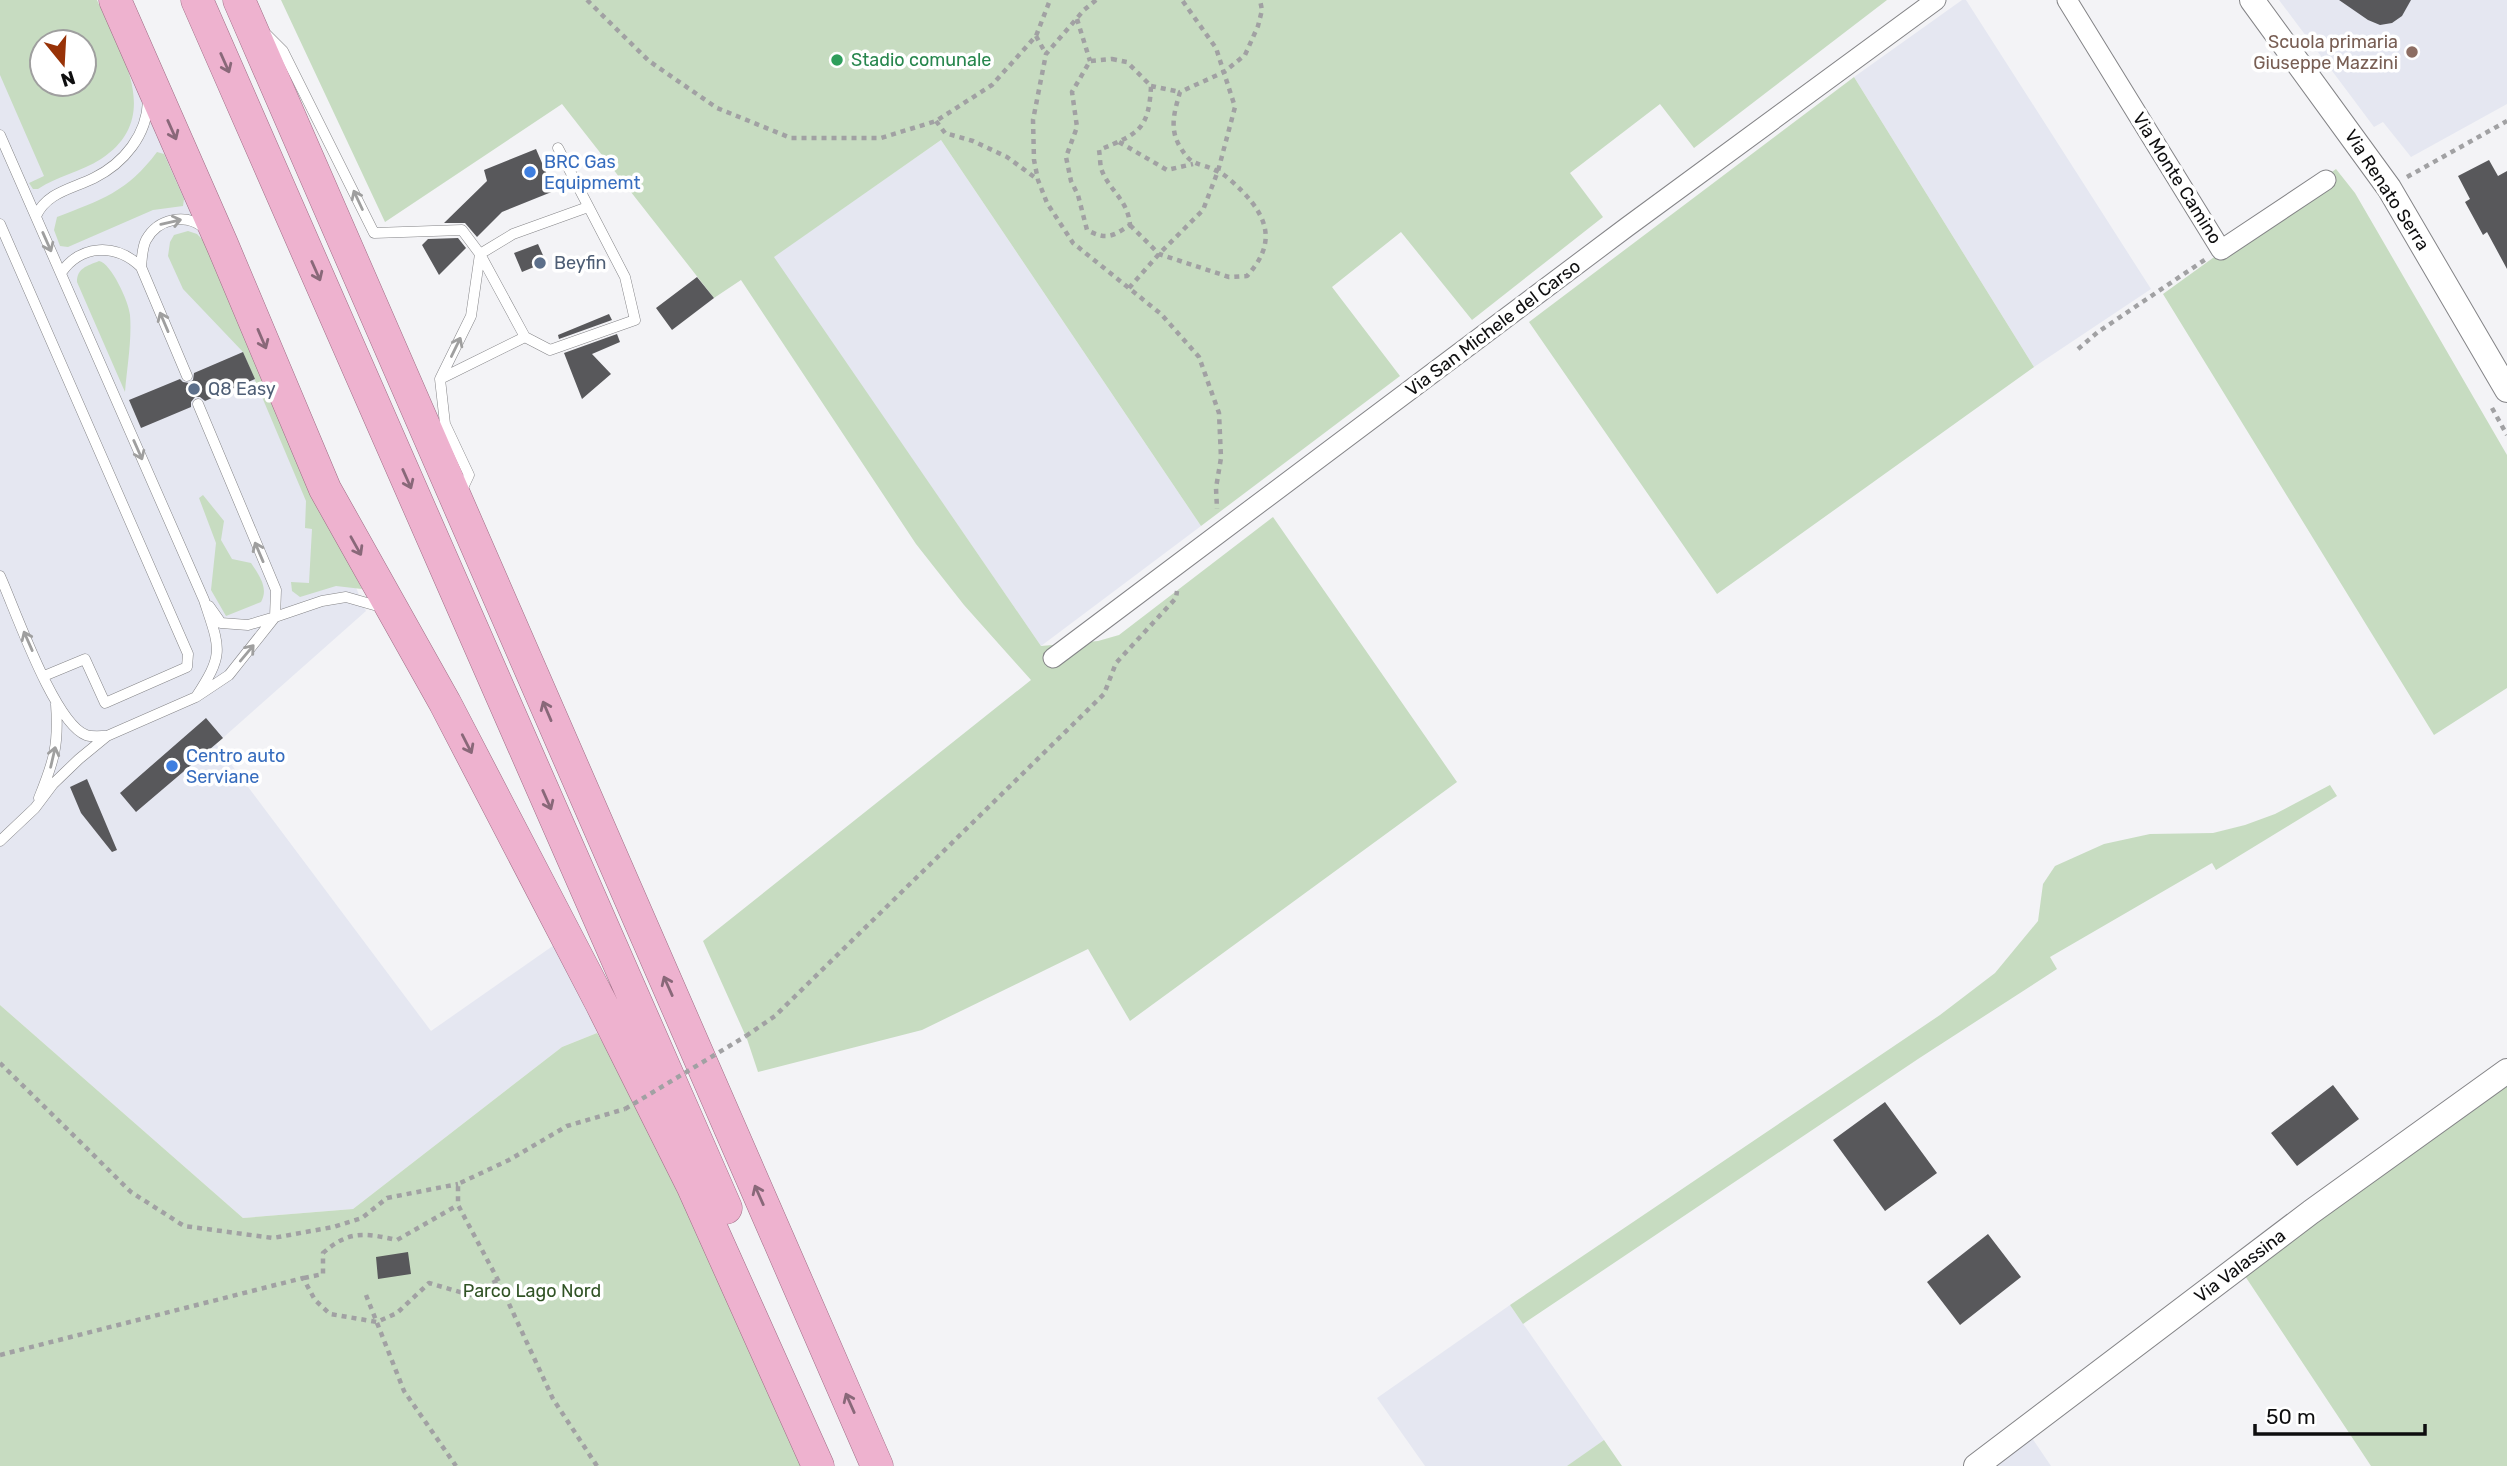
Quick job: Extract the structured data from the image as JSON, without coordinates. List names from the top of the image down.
{
  "streets": {
    "street": [
      "Via Monte Camino",
      "Via Renato Serra",
      "Via San Michele del Carso",
      "Via Valassina"
    ]
  },
  "parks": ["Parco Lago Nord"],
  "places": [
    "Scuola primaria Giuseppe Mazzini",
    "Stadio comunale",
    "BRC Gas Equipmemt",
    "Beyfin",
    "Q8 Easy",
    "Centro auto Serviane"
  ],
  "scale_bar": "50 m",
  "north": "bottom"
}
